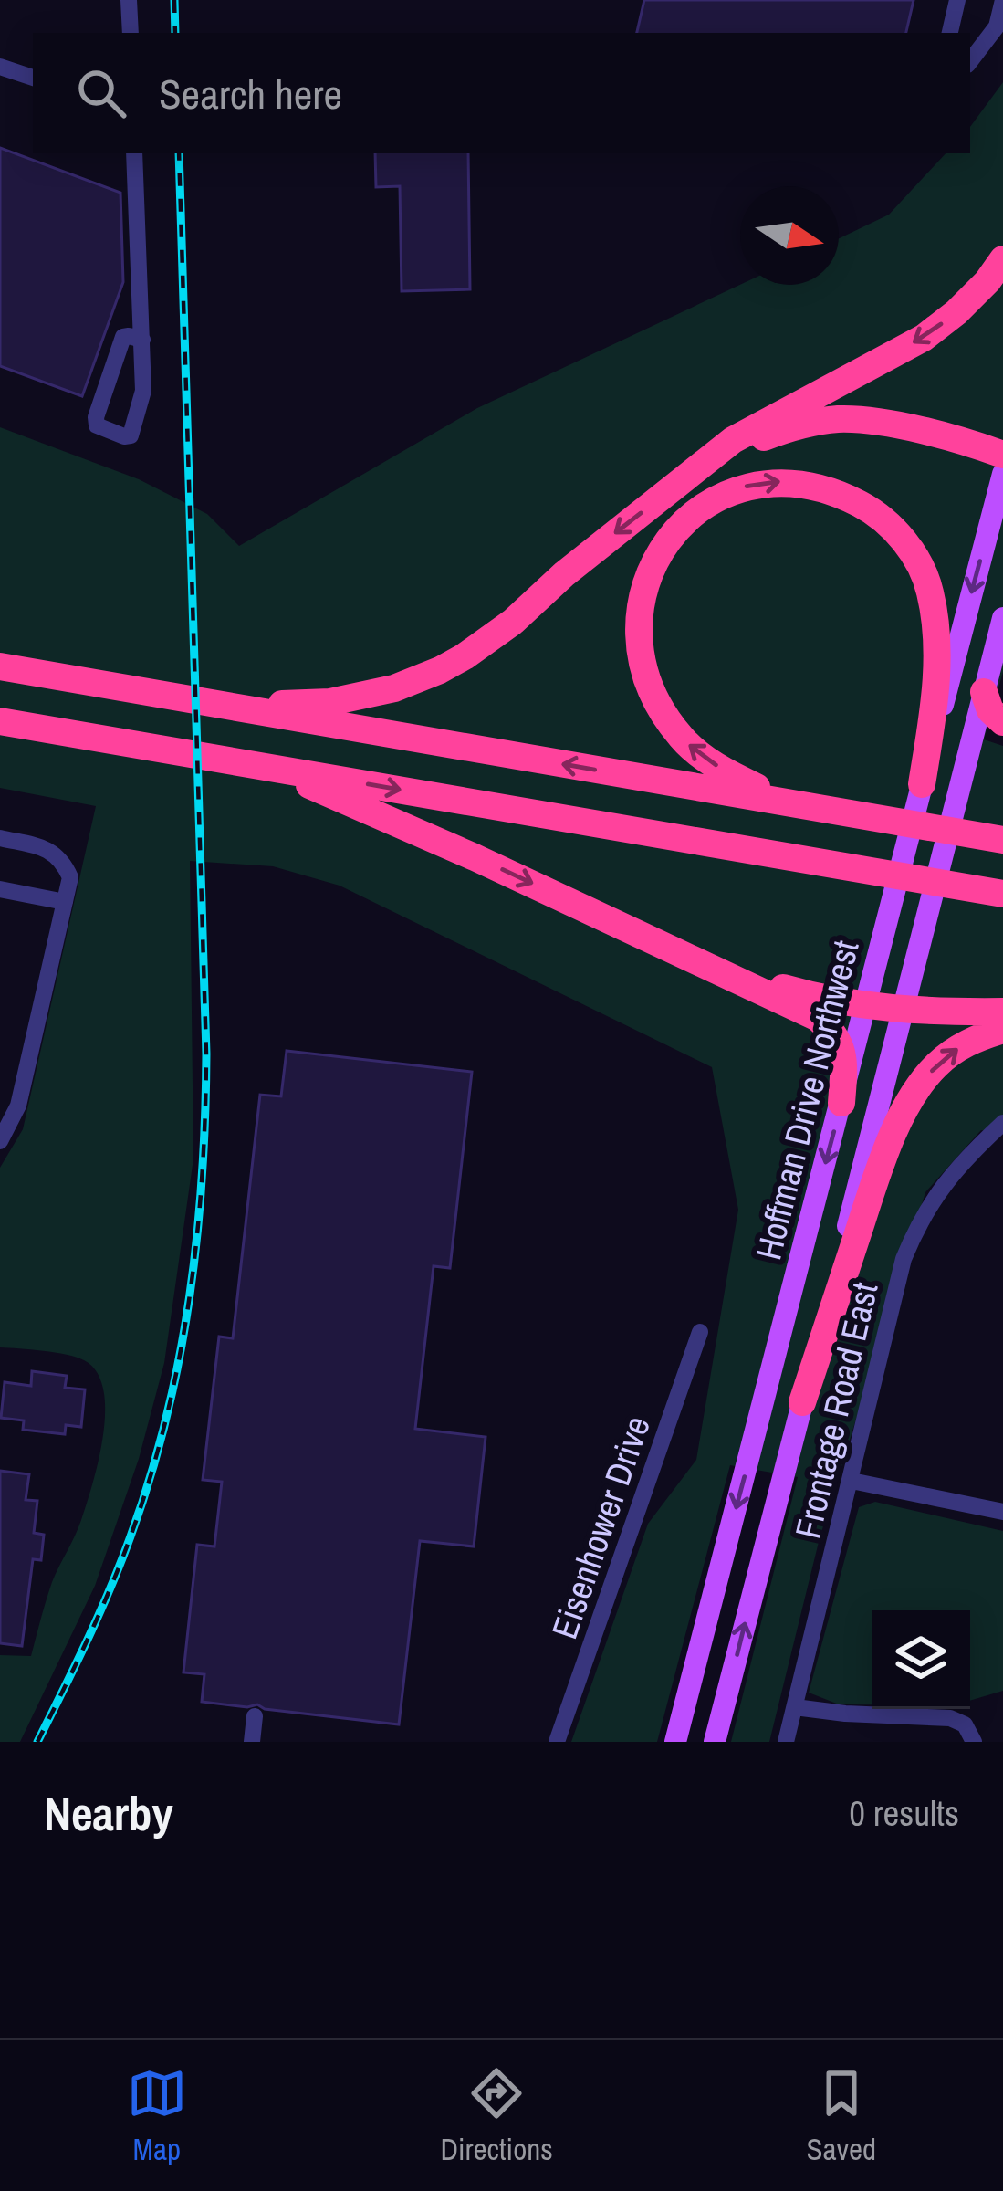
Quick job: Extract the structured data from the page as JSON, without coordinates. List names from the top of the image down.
{
  "streets": {
    "main road": ["Hoffman Drive Northwest"],
    "street": ["Frontage Road East", "Eisenhower Drive"]
  },
  "north": "right",
  "page": {
    "search": "Search here",
    "heading": ["Nearby", "0 results"],
    "nav": ["Map", "Directions", "Saved"]
  }
}
